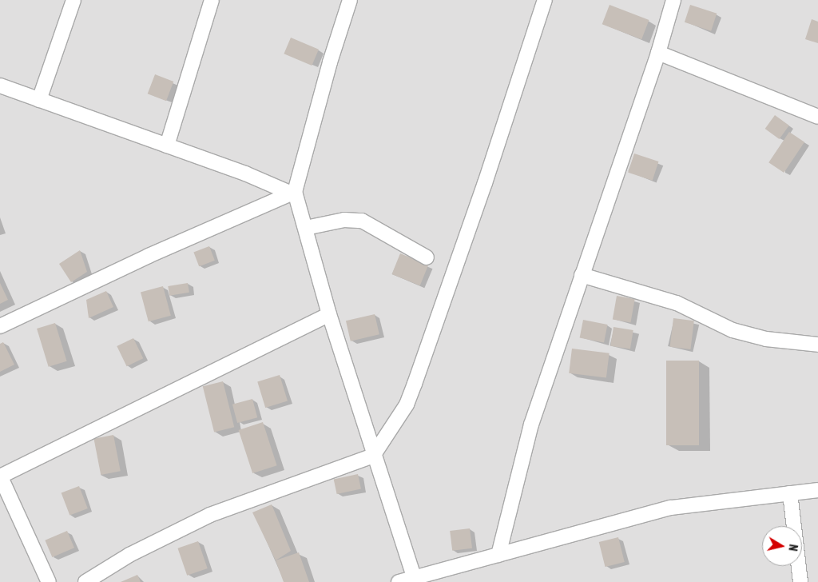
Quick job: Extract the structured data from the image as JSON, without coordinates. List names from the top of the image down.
{
  "north": "right"
}
